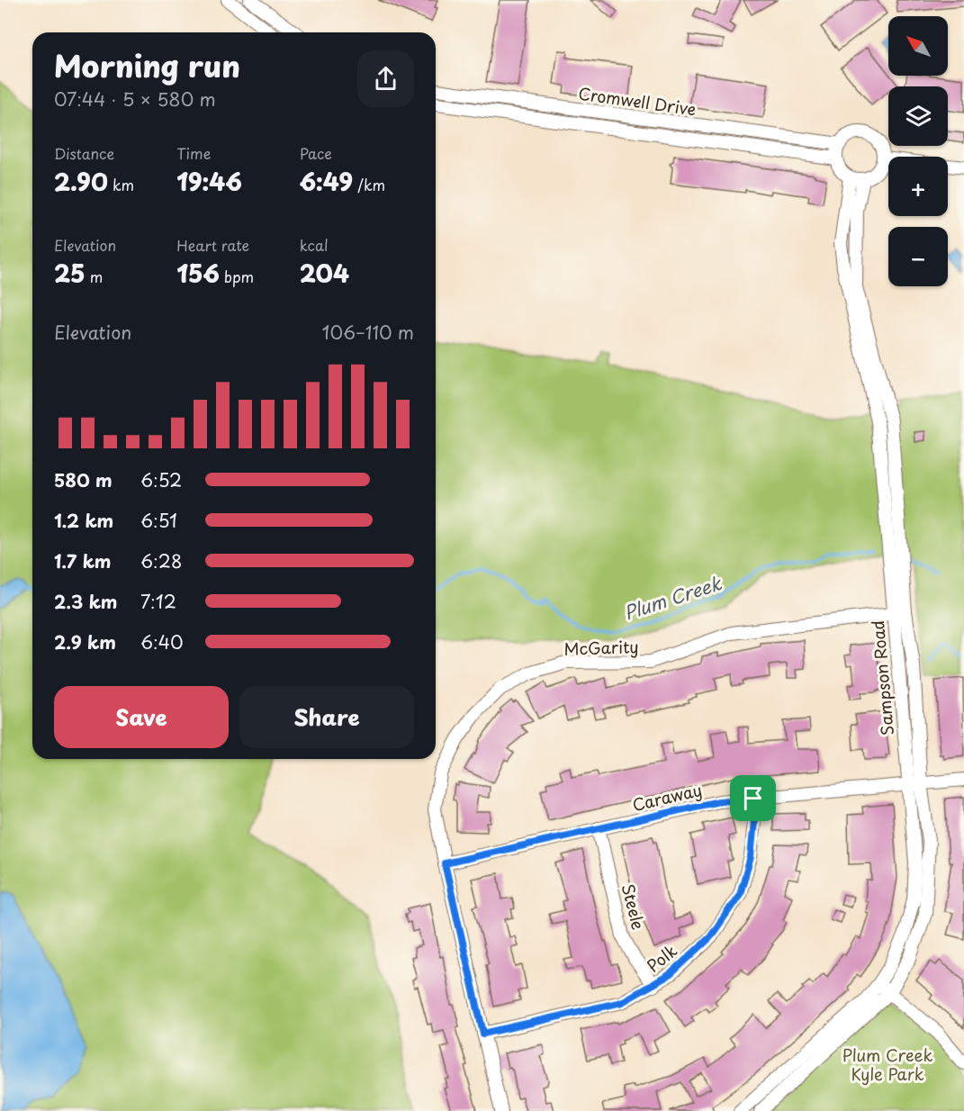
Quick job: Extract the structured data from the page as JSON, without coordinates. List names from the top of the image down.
{
  "streets": {
    "street": [
      "Cromwell Drive",
      "McGarity",
      "Sampson Road",
      "Caraway",
      "Steele",
      "Polk"
    ]
  },
  "crossings": [
    ["Cromwell Drive", "Sampson Road"],
    ["McGarity", "Sampson Road"],
    ["McGarity", "Caraway"],
    ["McGarity", "Polk"],
    ["Sampson Road", "Caraway"],
    ["Caraway", "Steele"],
    ["Caraway", "Polk"],
    ["Steele", "Polk"]
  ],
  "water": ["Plum Creek"],
  "parks": ["Plum Creek Kyle Park"],
  "north": "top left",
  "page": {
    "map_buttons": ["+", "−"],
    "heading": ["Morning run", "07:44 · 5 × 580 m"],
    "stats": [
      ["Distance", "2.90 km"],
      ["Time", "19:46"],
      ["Pace", "6:49 /km"],
      ["Elevation", "25 m"],
      ["Heart rate", "156 bpm"],
      ["kcal", "204"]
    ],
    "chart": ["Elevation", "106–110 m"],
    "list": [
      {
        "name": "580 m",
        "note": "6:52"
      },
      {
        "name": "1.2 km",
        "note": "6:51"
      },
      {
        "name": "1.7 km",
        "note": "6:28"
      },
      {
        "name": "2.3 km",
        "note": "7:12"
      },
      {
        "name": "2.9 km",
        "note": "6:40"
      }
    ],
    "buttons": ["Save", "Share"]
  }
}
